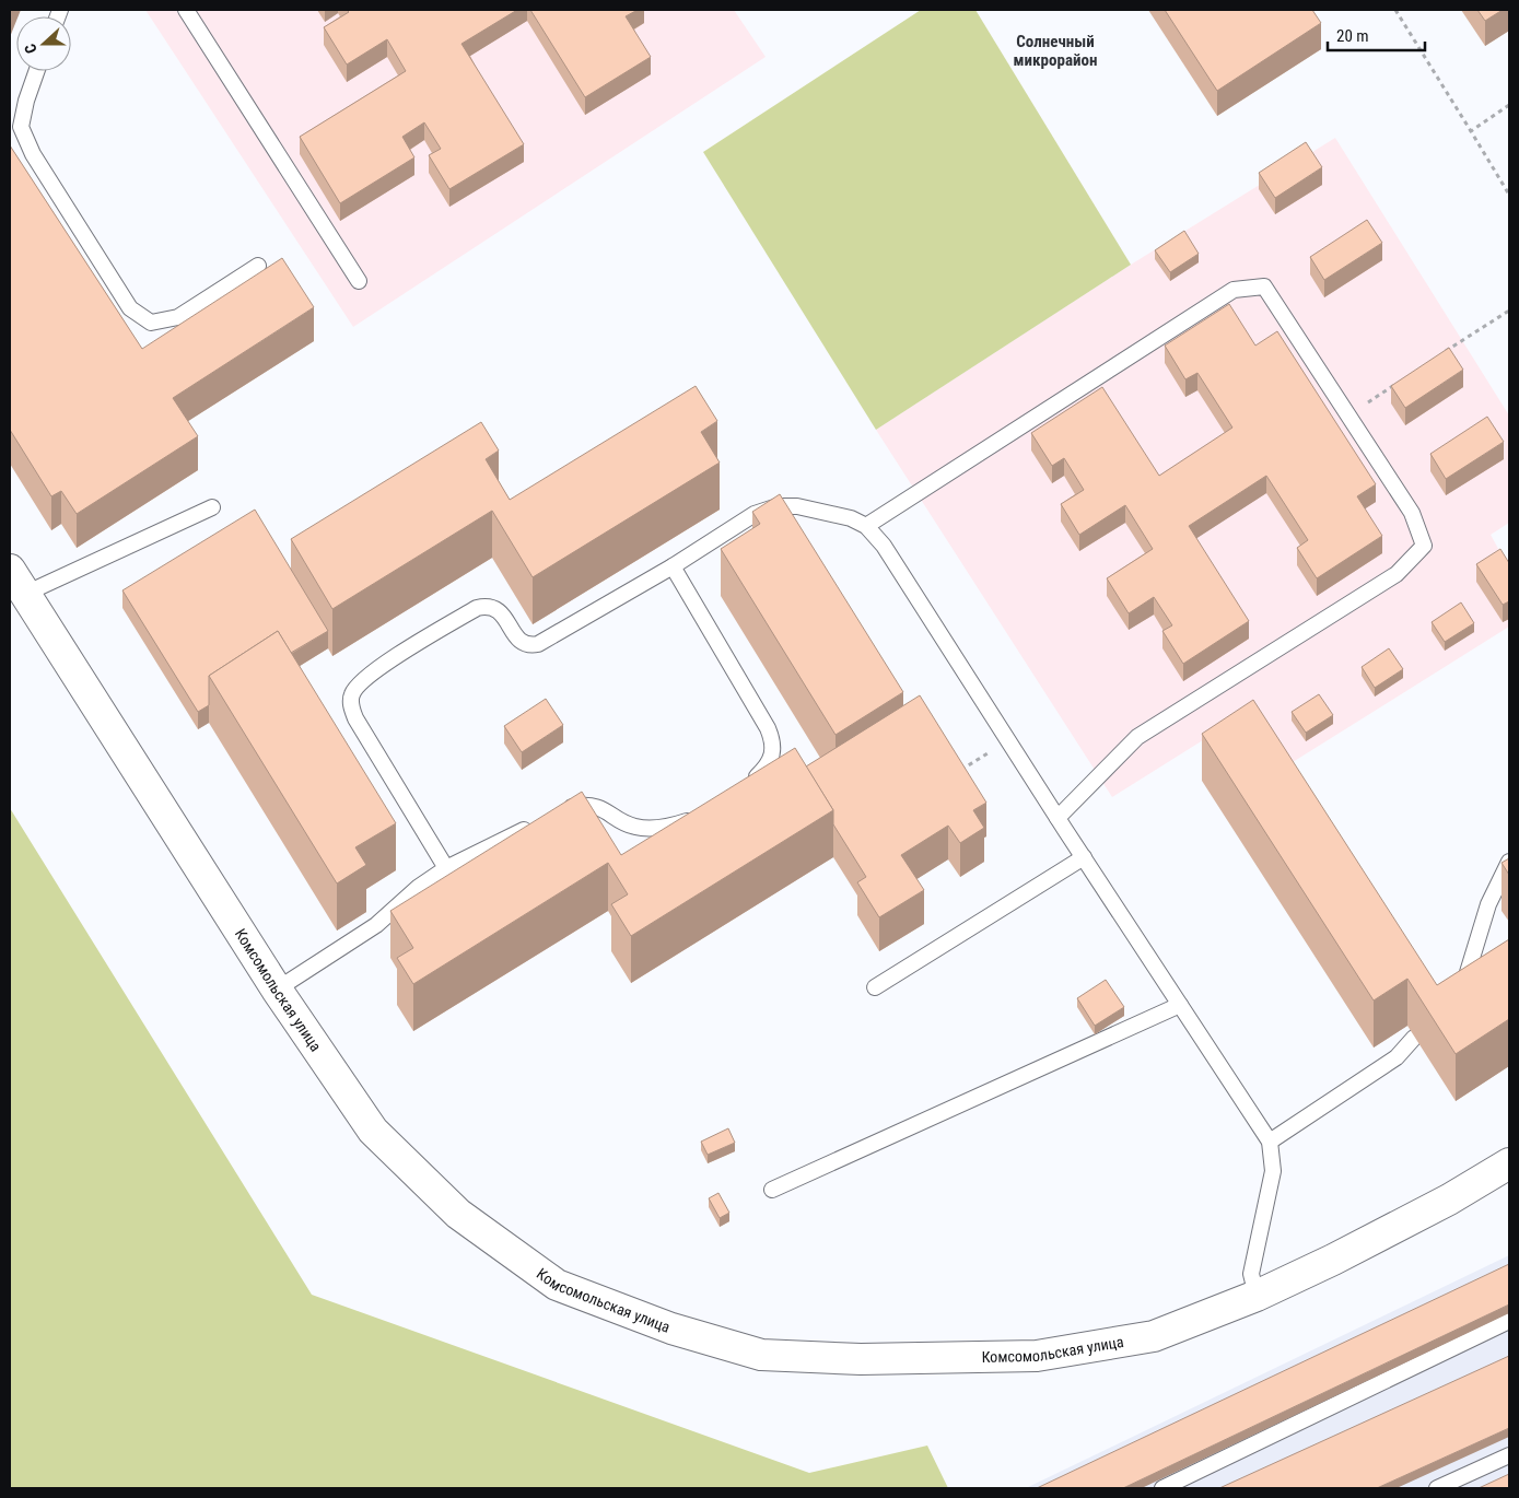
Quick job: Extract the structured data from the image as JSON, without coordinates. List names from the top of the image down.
{
  "streets": {
    "street": ["Комсомольская улица"]
  },
  "districts": ["Солнечный микрорайон"],
  "scale_bar": "20 m",
  "north": "left"
}
